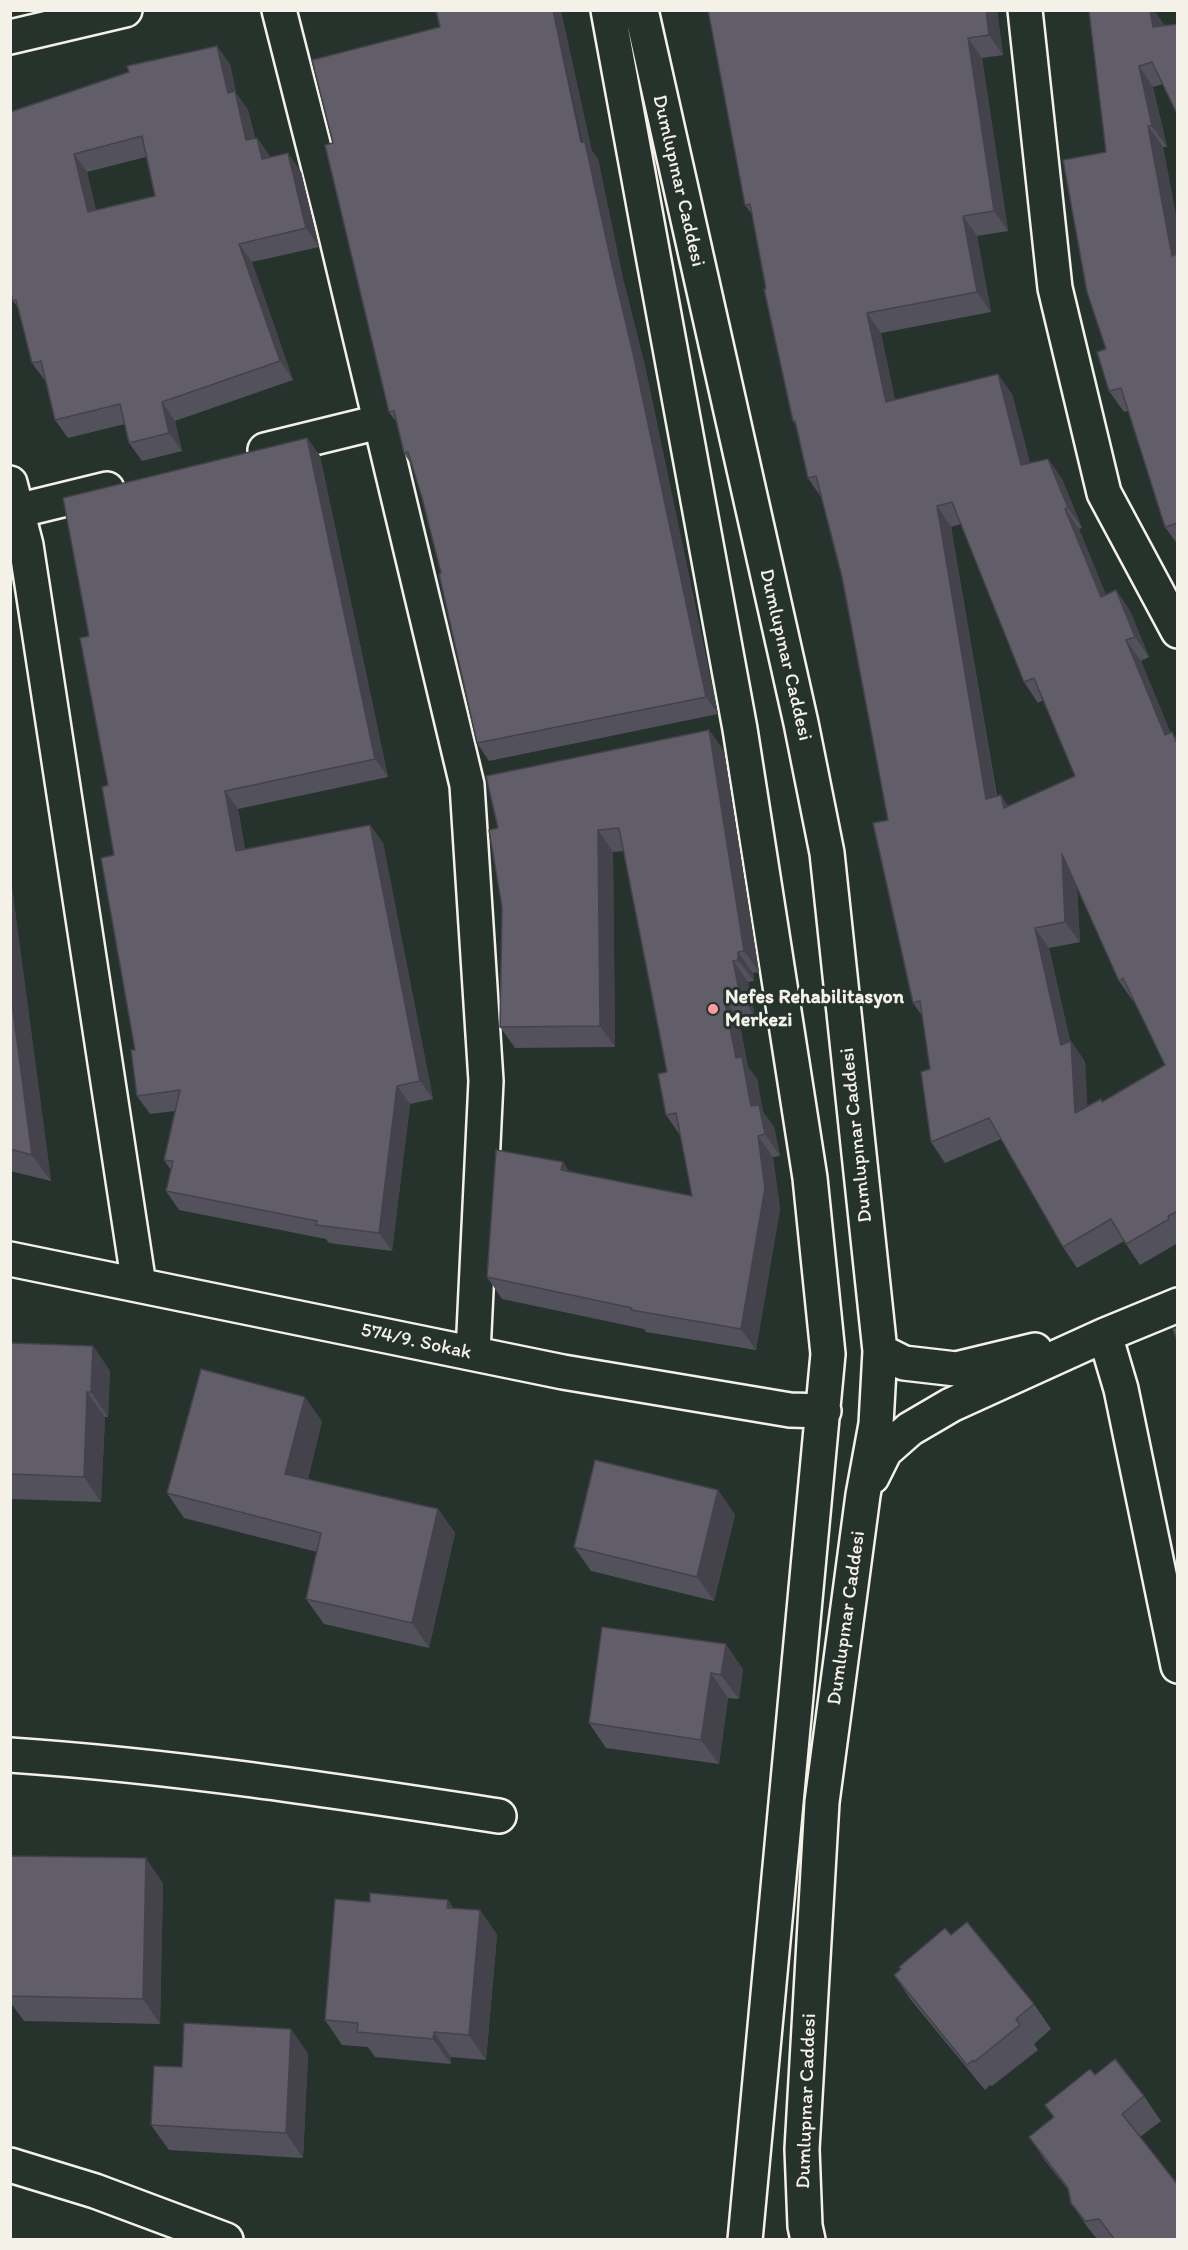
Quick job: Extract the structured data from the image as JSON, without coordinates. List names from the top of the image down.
{
  "streets": {
    "street": ["Dumlupınar Caddesi", "574/9. Sokak"]
  },
  "crossings": [
    ["Dumlupınar Caddesi", "574/9. Sokak"]
  ],
  "places": ["Nefes Rehabilitasyon Merkezi"]
}
